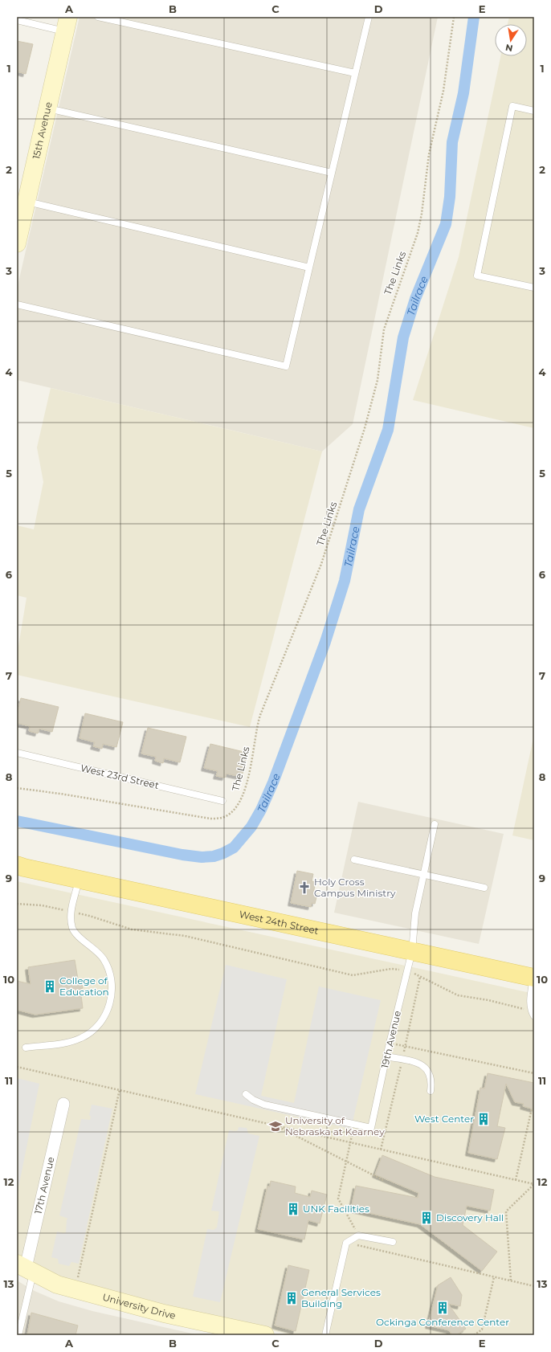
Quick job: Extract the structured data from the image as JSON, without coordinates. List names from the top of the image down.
{
  "streets": {
    "main road": ["West 24th Street"],
    "street": ["15th Avenue", "17th Avenue", "University Drive"],
    "lane": ["West 23rd Street", "19th Avenue"],
    "path": ["The Links"]
  },
  "crossings": [
    ["West 24th Street", "19th Avenue"],
    ["17th Avenue", "University Drive"]
  ],
  "water": ["Tailrace"],
  "places": {
    "church": ["Holy Cross Campus Ministry"],
    "building": [
      "College of Education",
      "West Center",
      "UNK Facilities",
      "Discovery Hall",
      "General Services Building",
      "Ockinga Conference Center"
    ],
    "school or university": ["University of Nebraska at Kearney"]
  },
  "north": "bottom",
  "grid": {
    "columns": [
      "A",
      "B",
      "C",
      "D",
      "E"
    ],
    "rows": [
      "1",
      "2",
      "3",
      "4",
      "5",
      "6",
      "7",
      "8",
      "9",
      "10",
      "11",
      "12",
      "13"
    ]
  }
}
